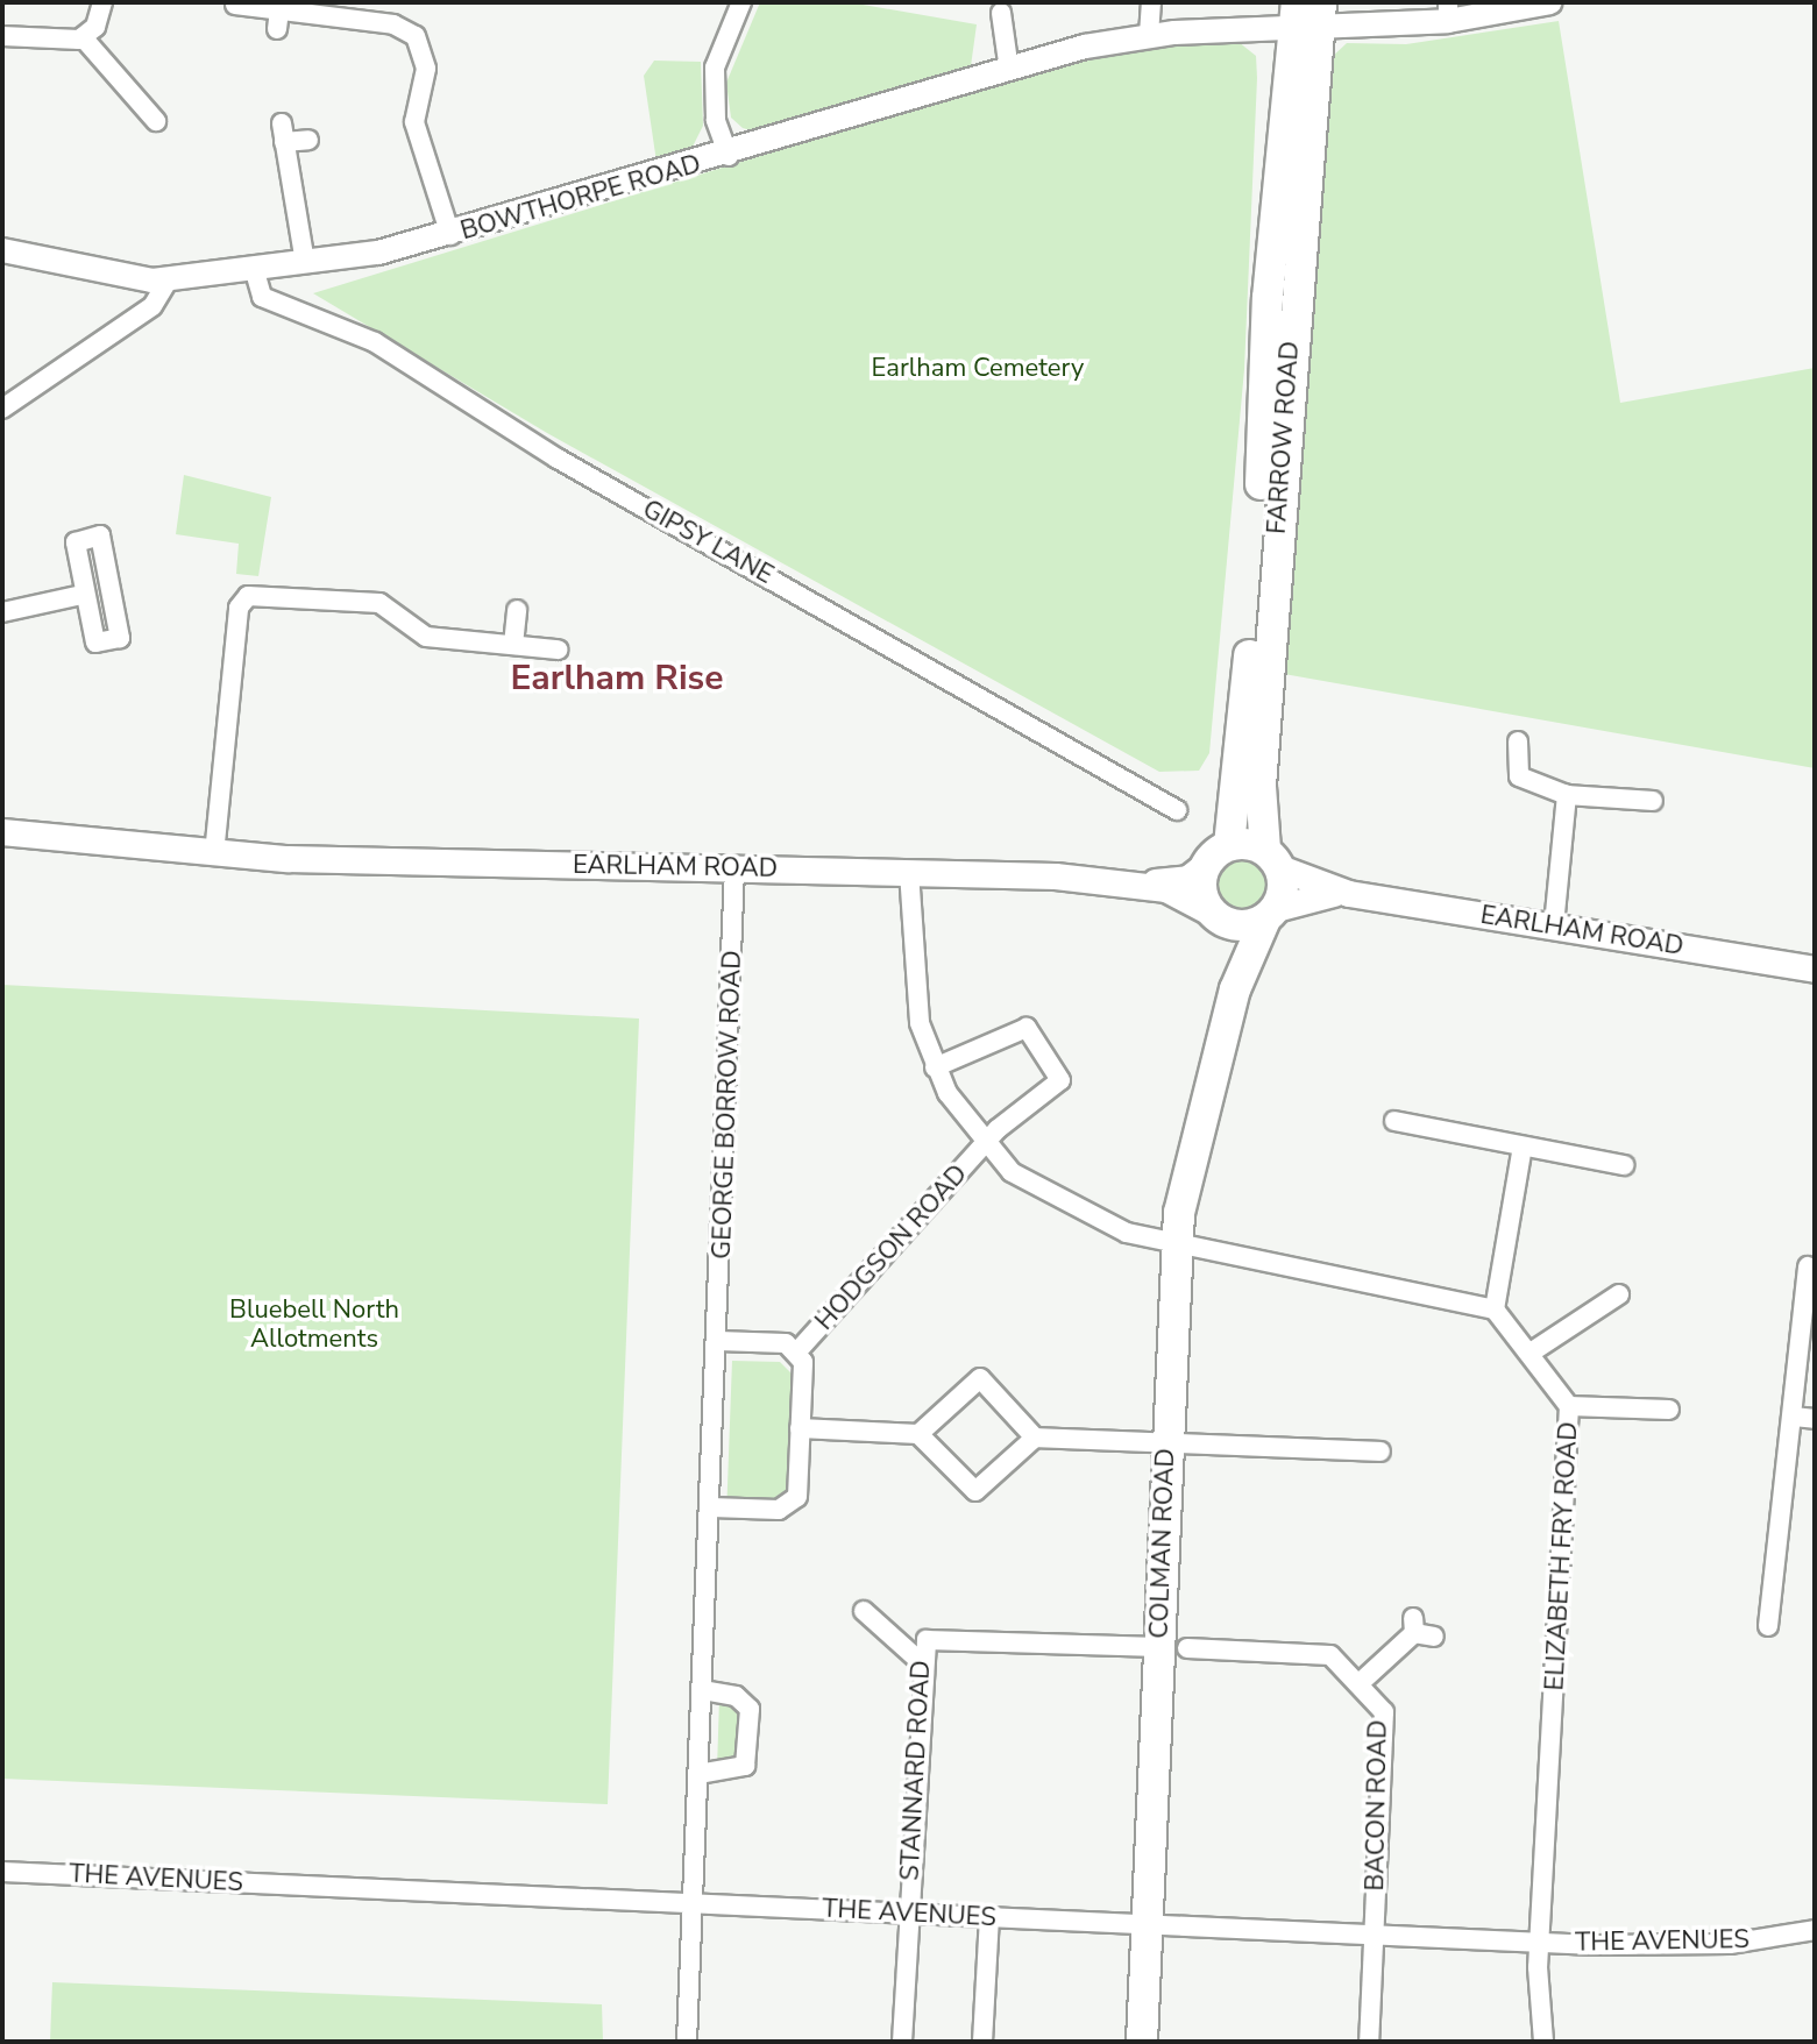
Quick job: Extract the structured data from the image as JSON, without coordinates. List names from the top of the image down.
{
  "streets": {
    "highway": ["FARROW ROAD", "COLMAN ROAD"],
    "main road": ["EARLHAM ROAD"],
    "street": [
      "BOWTHORPE ROAD",
      "GIPSY LANE",
      "GEORGE BORROW ROAD",
      "HODGSON ROAD",
      "ELIZABETH FRY ROAD",
      "STANNARD ROAD",
      "BACON ROAD",
      "THE AVENUES"
    ]
  },
  "crossings": [
    ["BOWTHORPE ROAD", "FARROW ROAD"],
    ["BOWTHORPE ROAD", "GIPSY LANE"],
    ["FARROW ROAD", "EARLHAM ROAD"],
    ["FARROW ROAD", "COLMAN ROAD"],
    ["EARLHAM ROAD", "GEORGE BORROW ROAD"],
    ["EARLHAM ROAD", "COLMAN ROAD"],
    ["GEORGE BORROW ROAD", "THE AVENUES"],
    ["COLMAN ROAD", "STANNARD ROAD"],
    ["COLMAN ROAD", "BACON ROAD"],
    ["COLMAN ROAD", "THE AVENUES"],
    ["ELIZABETH FRY ROAD", "THE AVENUES"],
    ["STANNARD ROAD", "BACON ROAD"],
    ["STANNARD ROAD", "THE AVENUES"],
    ["BACON ROAD", "THE AVENUES"]
  ],
  "districts": ["Earlham Rise"],
  "parks": ["Earlham Cemetery", "Bluebell North Allotments"]
}
